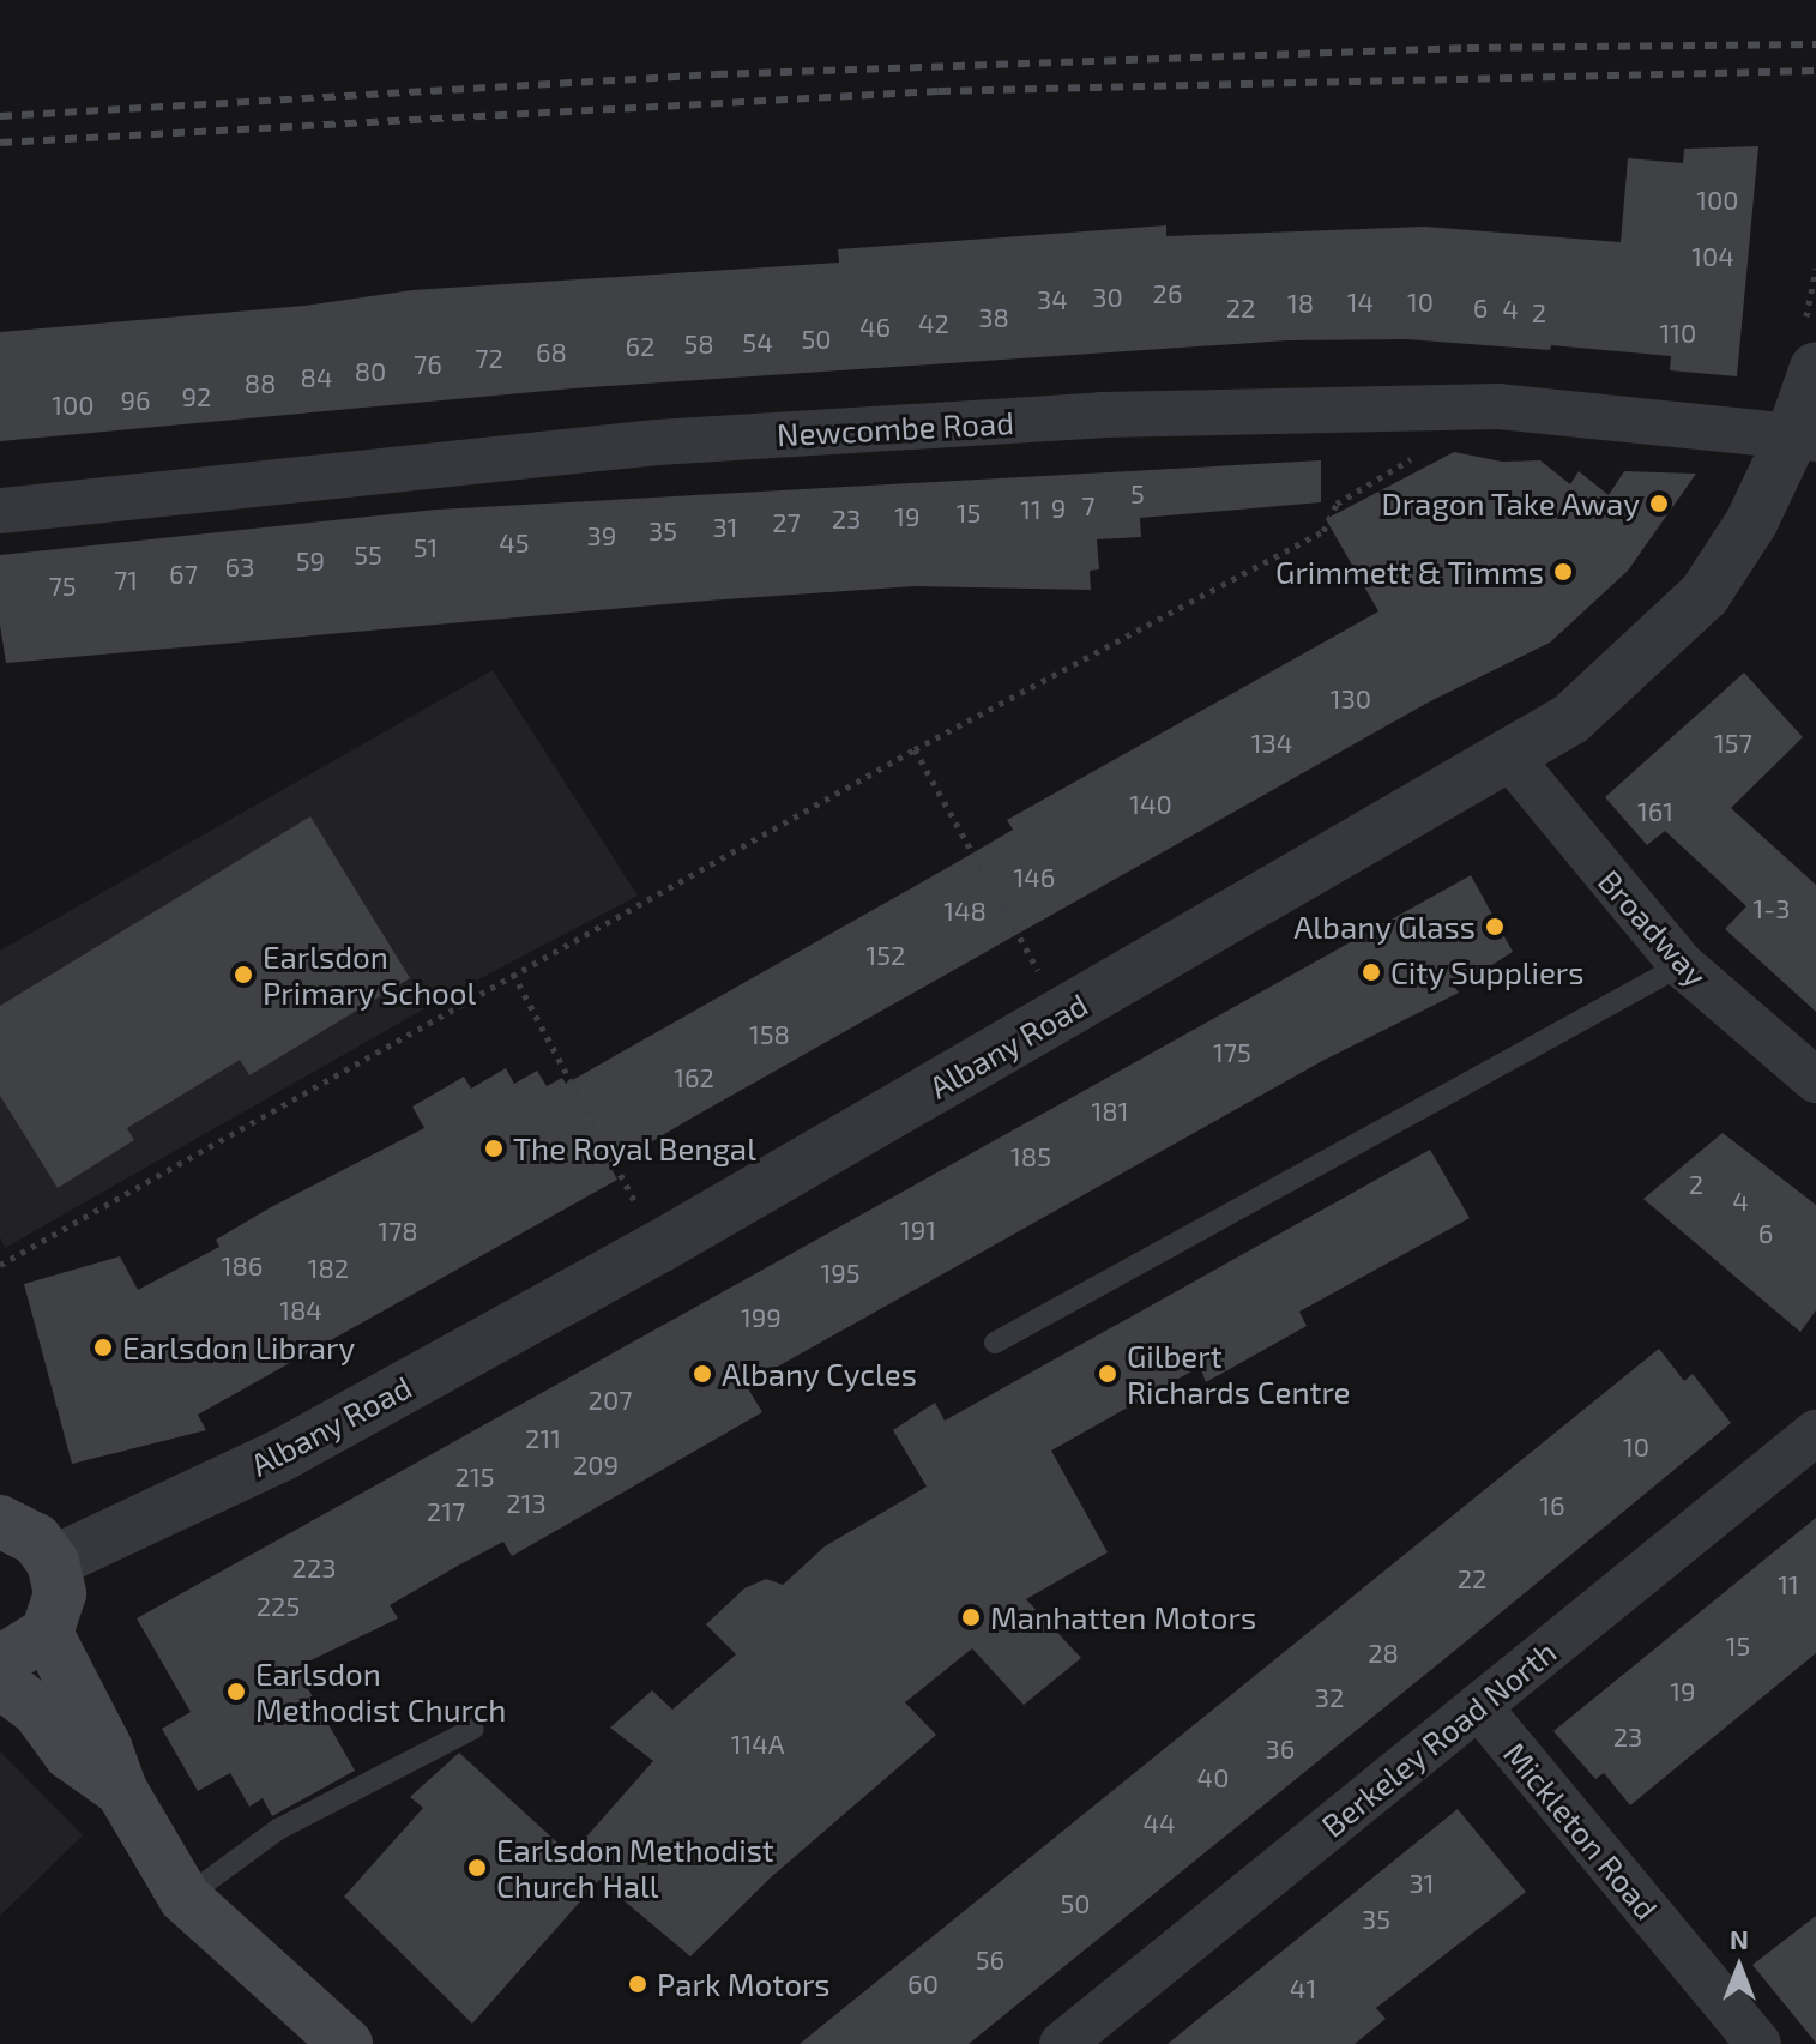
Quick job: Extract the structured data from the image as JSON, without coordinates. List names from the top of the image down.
{
  "streets": {
    "street": [
      "Newcombe Road",
      "Broadway",
      "Albany Road",
      "Berkeley Road North",
      "Mickleton Road"
    ]
  },
  "crossings": [
    ["Newcombe Road", "Albany Road"],
    ["Broadway", "Albany Road"],
    ["Berkeley Road North", "Mickleton Road"]
  ],
  "places": [
    "Dragon Take Away",
    "Grimmett & Timms",
    "Albany Glass",
    "City Suppliers",
    "Earlsdon Primary School",
    "The Royal Bengal",
    "Earlsdon Library",
    "Albany Cycles",
    "Gilbert Richards Centre",
    "Manhatten Motors",
    "Earlsdon Methodist Church",
    "Earlsdon Methodist Church Hall",
    "Park Motors"
  ],
  "house_numbers": [
    "100",
    "104",
    "26",
    "30",
    "34",
    "14",
    "10",
    "18",
    "22",
    "6",
    "4",
    "2",
    "38",
    "42",
    "46",
    "110",
    "50",
    "54",
    "58",
    "62",
    "68",
    "72",
    "76",
    "80",
    "84",
    "88",
    "92",
    "96",
    "100",
    "5",
    "7",
    "9",
    "11",
    "15",
    "19",
    "23",
    "27",
    "31",
    "35",
    "39",
    "45",
    "51",
    "55",
    "59",
    "63",
    "67",
    "71",
    "75",
    "130",
    "134",
    "157",
    "140",
    "161",
    "146",
    "1-3",
    "148",
    "152",
    "158",
    "175",
    "162",
    "181",
    "185",
    "2",
    "4",
    "191",
    "178",
    "6",
    "186",
    "182",
    "195",
    "184",
    "199",
    "207",
    "211",
    "10",
    "209",
    "215",
    "213",
    "16",
    "217",
    "223",
    "22",
    "11",
    "225",
    "15",
    "28",
    "19",
    "32",
    "23",
    "114A",
    "36",
    "40",
    "44",
    "31",
    "50",
    "35",
    "56",
    "60",
    "41"
  ],
  "north": "top"
}
